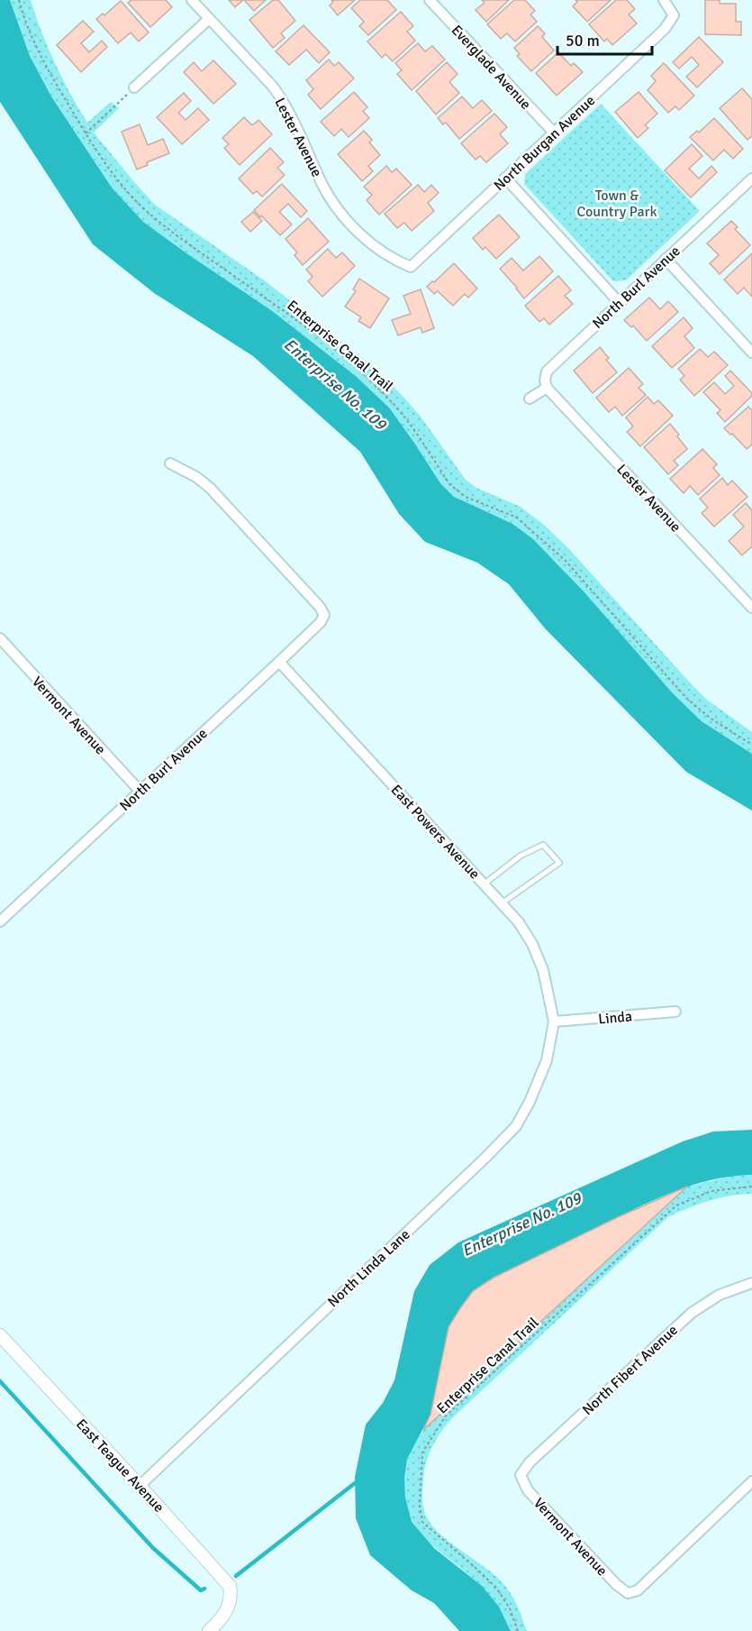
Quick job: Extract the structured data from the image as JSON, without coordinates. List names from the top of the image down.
{
  "streets": {
    "street": [
      "Everglade Avenue",
      "Lester Avenue",
      "North Burgan Avenue",
      "North Burl Avenue",
      "Vermont Avenue",
      "East Powers Avenue",
      "Linda",
      "North Linda Lane",
      "North Fibert Avenue",
      "East Teague Avenue"
    ],
    "path": ["Enterprise Canal Trail"]
  },
  "crossings": [
    ["Everglade Avenue", "North Burgan Avenue"],
    ["Lester Avenue", "North Burgan Avenue"],
    ["Lester Avenue", "North Burl Avenue"],
    ["North Burl Avenue", "Vermont Avenue"],
    ["North Burl Avenue", "East Powers Avenue"],
    ["Vermont Avenue", "North Fibert Avenue"],
    ["East Powers Avenue", "Linda"],
    ["East Powers Avenue", "North Linda Lane"],
    ["Linda", "North Linda Lane"],
    ["North Linda Lane", "East Teague Avenue"]
  ],
  "water": ["Enterprise No. 109"],
  "parks": ["Town & Country Park"],
  "scale_bar": "50 m"
}
